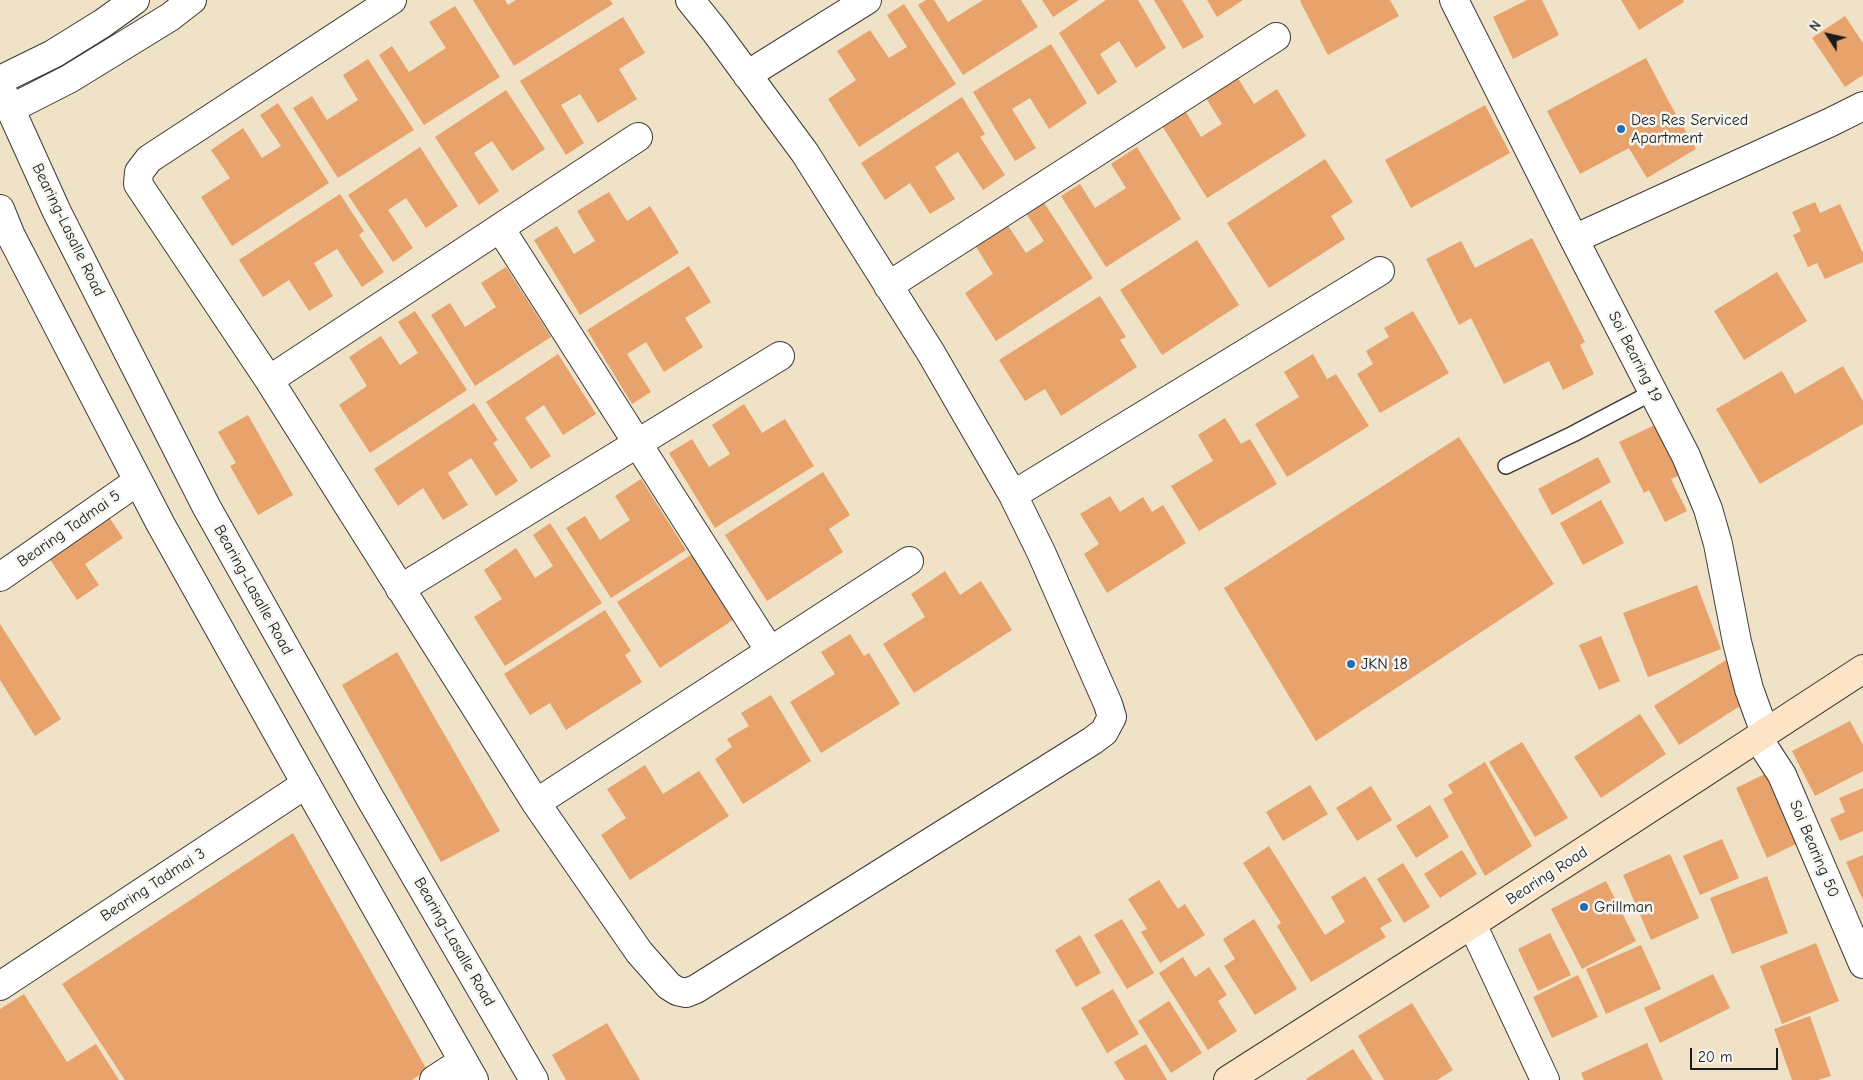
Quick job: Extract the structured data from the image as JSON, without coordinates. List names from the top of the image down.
{
  "streets": {
    "main road": ["Bearing Road"],
    "street": [
      "Bearing-Lasalle Road",
      "Soi Bearing 19",
      "Bearing Tadmai 5",
      "Soi Bearing 50",
      "Bearing Tadmai 3"
    ]
  },
  "crossings": [
    ["Soi Bearing 19", "Soi Bearing 50"],
    ["Soi Bearing 19", "Bearing Road"],
    ["Soi Bearing 50", "Bearing Road"]
  ],
  "places": ["Des Res Serviced Apartment", "JKN 18", "Grillman"],
  "scale_bar": "20 m",
  "north": "top left"
}
